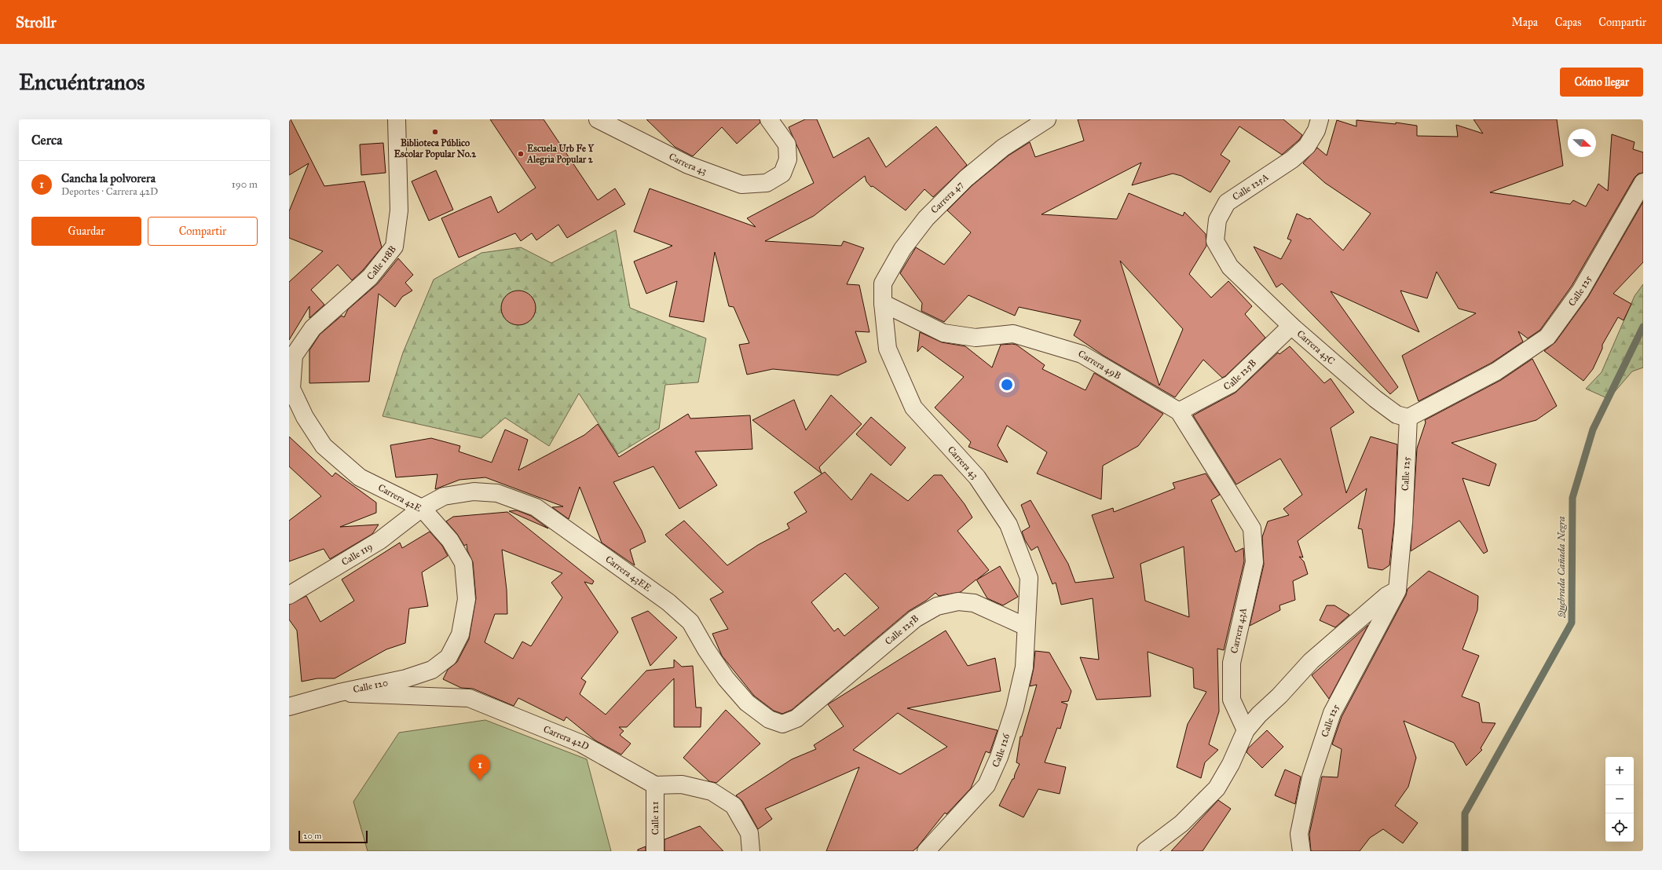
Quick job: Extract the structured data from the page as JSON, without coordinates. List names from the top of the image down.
{
  "streets": {
    "street": [
      "Carrera 43",
      "Calle 125A",
      "Carrera 47",
      "Calle 118B",
      "Calle 125",
      "Carrera 43C",
      "Carrera 49B",
      "Calle 125B",
      "Carrera 42E",
      "Calle 119",
      "Carrera 43EE",
      "Carrera 43A",
      "Calle 120",
      "Carrera 42D",
      "Calle 126",
      "Calle 121"
    ]
  },
  "crossings": [
    ["Carrera 43", "Carrera 47"],
    ["Carrera 43", "Carrera 49B"],
    ["Carrera 43", "Calle 125B"],
    ["Carrera 43", "Calle 126"],
    ["Calle 125A", "Carrera 43C"],
    ["Carrera 47", "Carrera 49B"],
    ["Calle 118B", "Carrera 42E"],
    ["Calle 125", "Carrera 43C"],
    ["Carrera 43C", "Calle 125B"],
    ["Carrera 49B", "Calle 125B"],
    ["Carrera 49B", "Carrera 43A"],
    ["Calle 125B", "Carrera 43EE"],
    ["Calle 125B", "Calle 126"],
    ["Carrera 42E", "Calle 119"],
    ["Carrera 42E", "Carrera 43EE"],
    ["Carrera 42E", "Calle 120"],
    ["Calle 119", "Carrera 43EE"],
    ["Calle 120", "Carrera 42D"],
    ["Carrera 42D", "Calle 121"]
  ],
  "water": ["Quebrada Cañada Negra"],
  "places": ["Biblioteca Público Escolar Popular No.2", "Escuela Urb Fe Y Alegria Popular 2"],
  "scale_bar": "20 m",
  "north": "right",
  "page": {
    "header": "Strollr",
    "nav": ["Mapa", "Capas", "Compartir"],
    "buttons": [
      "Cómo llegar",
      ["Guardar", "Compartir"]
    ],
    "title": "Encuéntranos",
    "heading": "Cerca",
    "list": [
      {
        "mark": "1",
        "name": "Cancha la polvorera",
        "note": "Deportes · Carrera 42D",
        "value": "190 m"
      }
    ],
    "pins": "1",
    "map_buttons": ["+", "−"],
    "scale": "20 m"
  }
}
